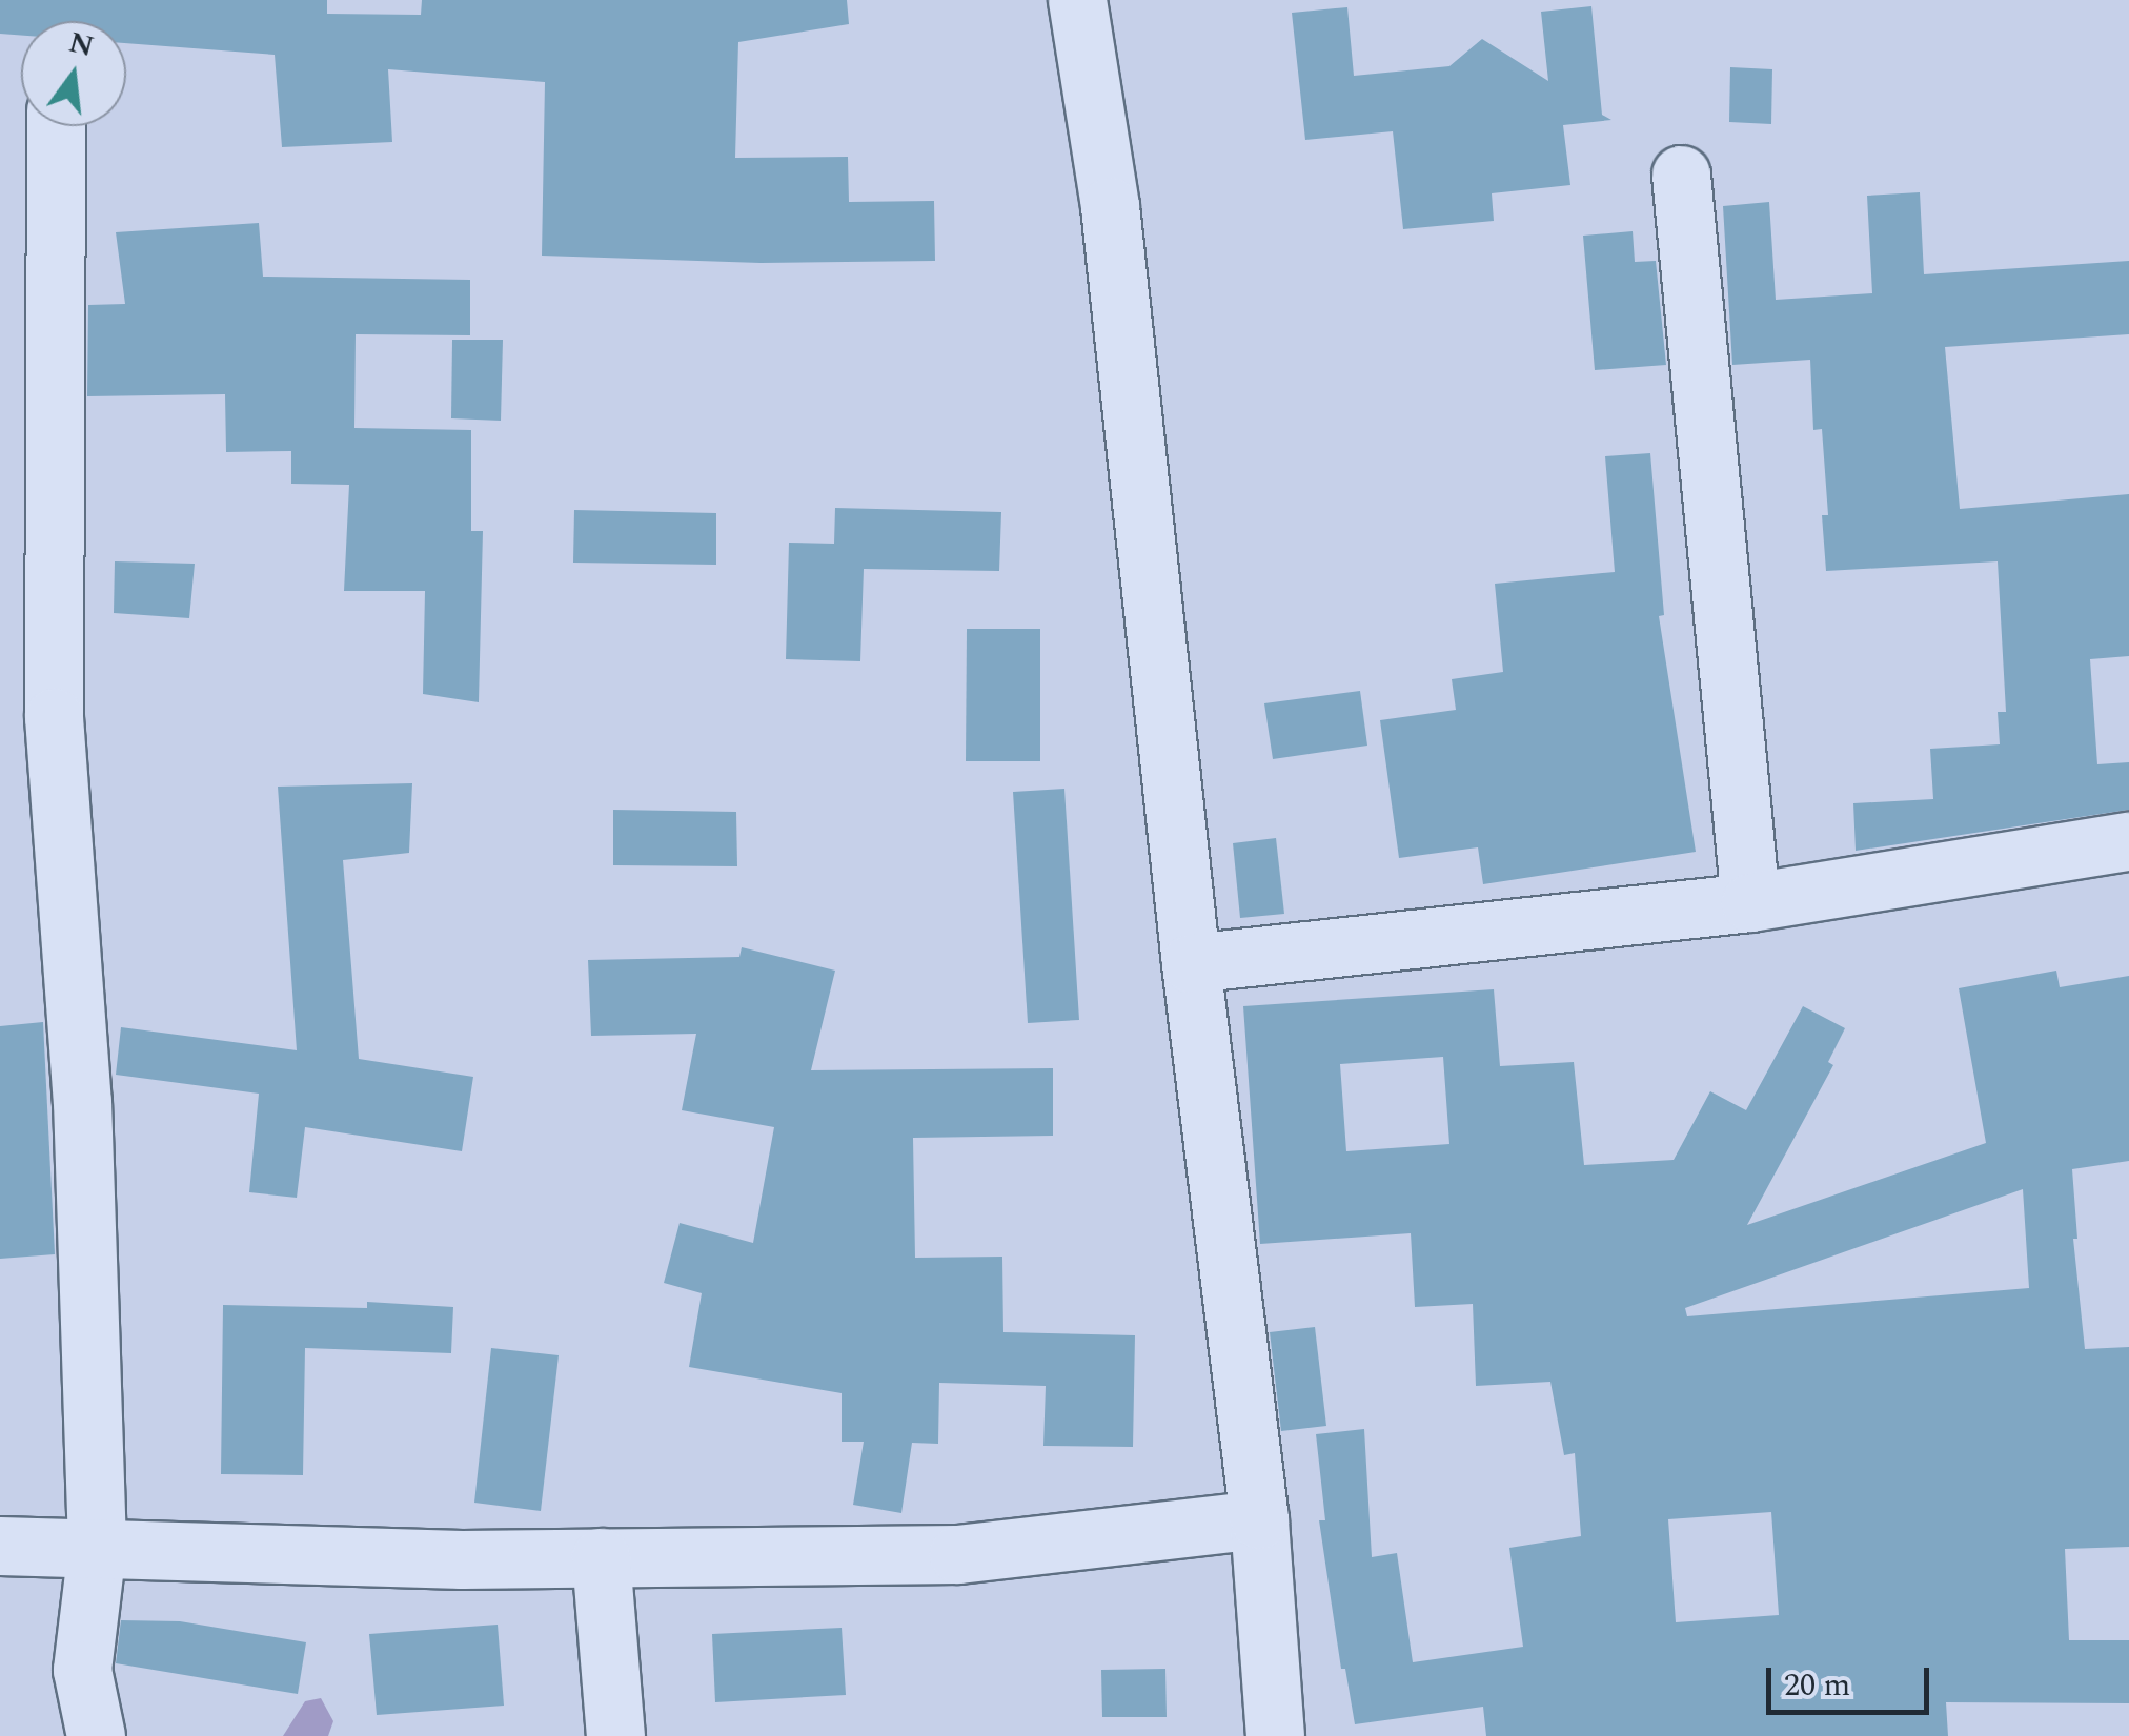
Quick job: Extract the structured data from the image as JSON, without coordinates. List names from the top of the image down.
{
  "scale_bar": "20 m",
  "north": "top"
}
